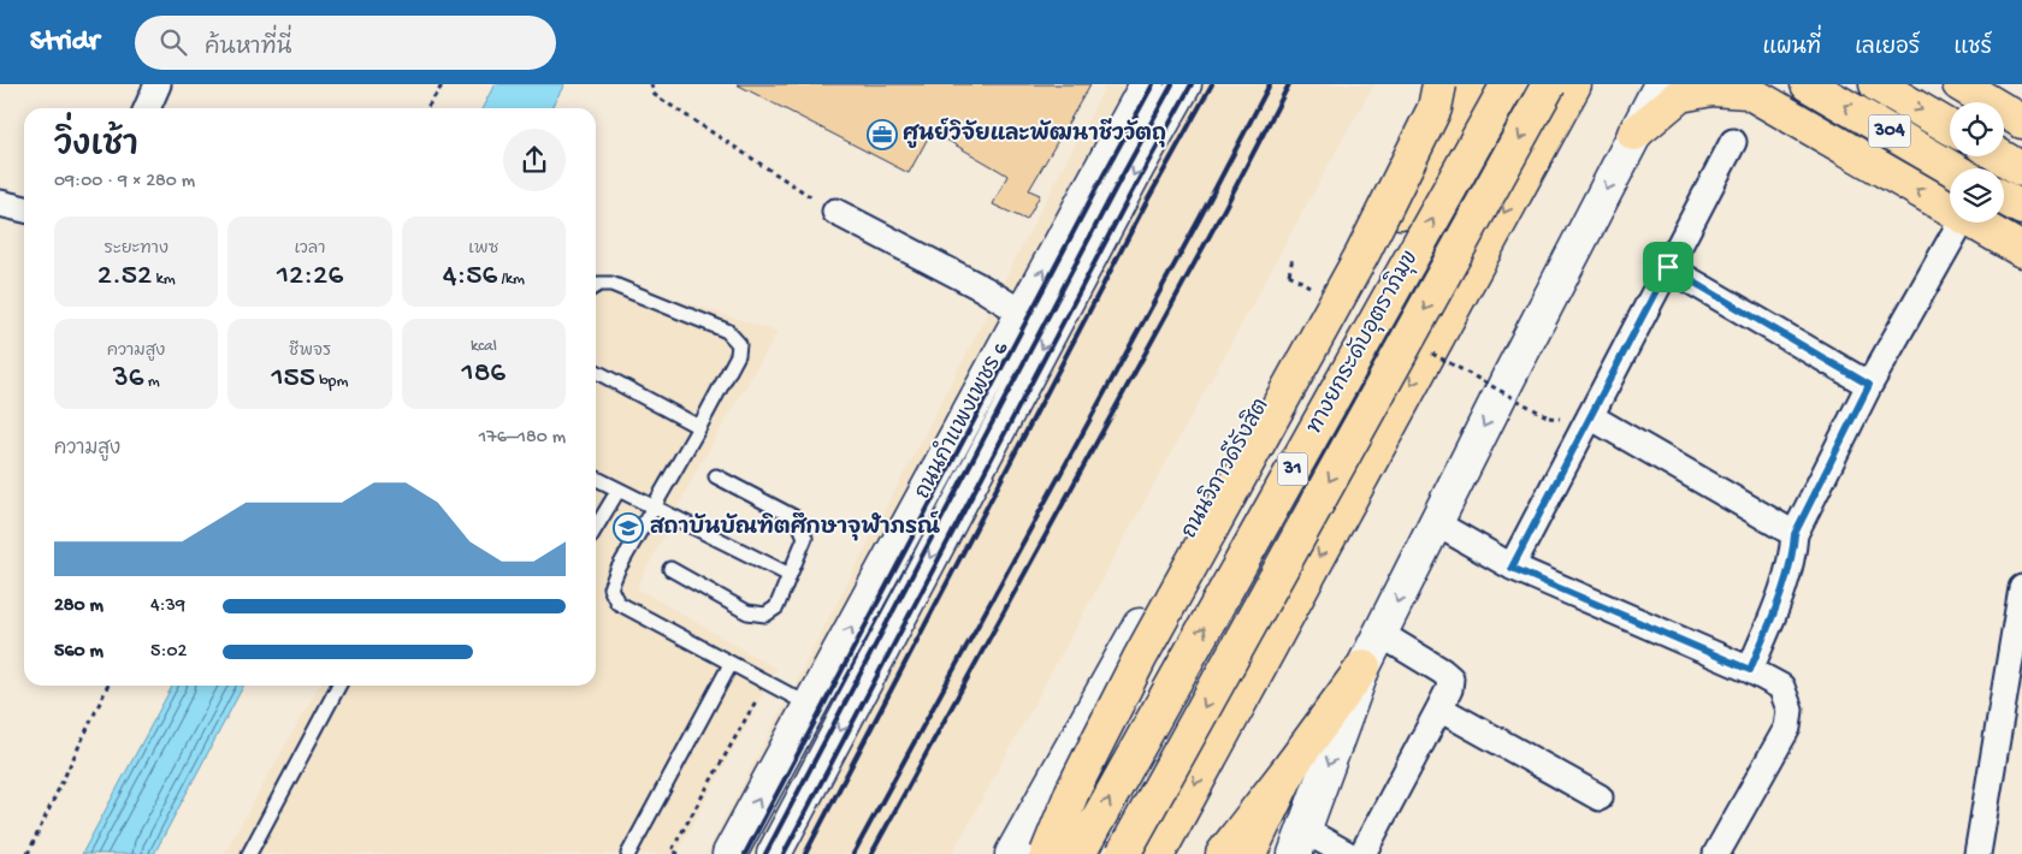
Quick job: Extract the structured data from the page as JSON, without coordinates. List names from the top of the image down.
{
  "streets": {
    "main road": [
      "304",
      "ทางยกระดับอุตราภิมุข",
      "ถนนวิภาวดีรังสิต",
      "31"
    ],
    "street": ["ถนนกำแพงเพชร 6"]
  },
  "places": {
    "office": ["ศูนย์วิจัยและพัฒนาชีววัตถุ"],
    "school or university": ["สถาบันบัณฑิตศึกษาจุฬาภรณ์"]
  },
  "page": {
    "header": "Stridr",
    "search": "ค้นหาที่นี่",
    "nav": ["แผนที่", "เลเยอร์", "แชร์"],
    "heading": ["วิ่งเช้า", "09:00 · 9 × 280 m"],
    "stats": [
      ["ระยะทาง", "2.52 km"],
      ["เวลา", "12:26"],
      ["เพซ", "4:56 /km"],
      ["ความสูง", "36 m"],
      ["ชีพจร", "155 bpm"],
      ["kcal", "186"]
    ],
    "chart": ["ความสูง", "176–180 m"],
    "list": [
      {
        "name": "280 m",
        "note": "4:39"
      },
      {
        "name": "560 m",
        "note": "5:02"
      }
    ]
  }
}
